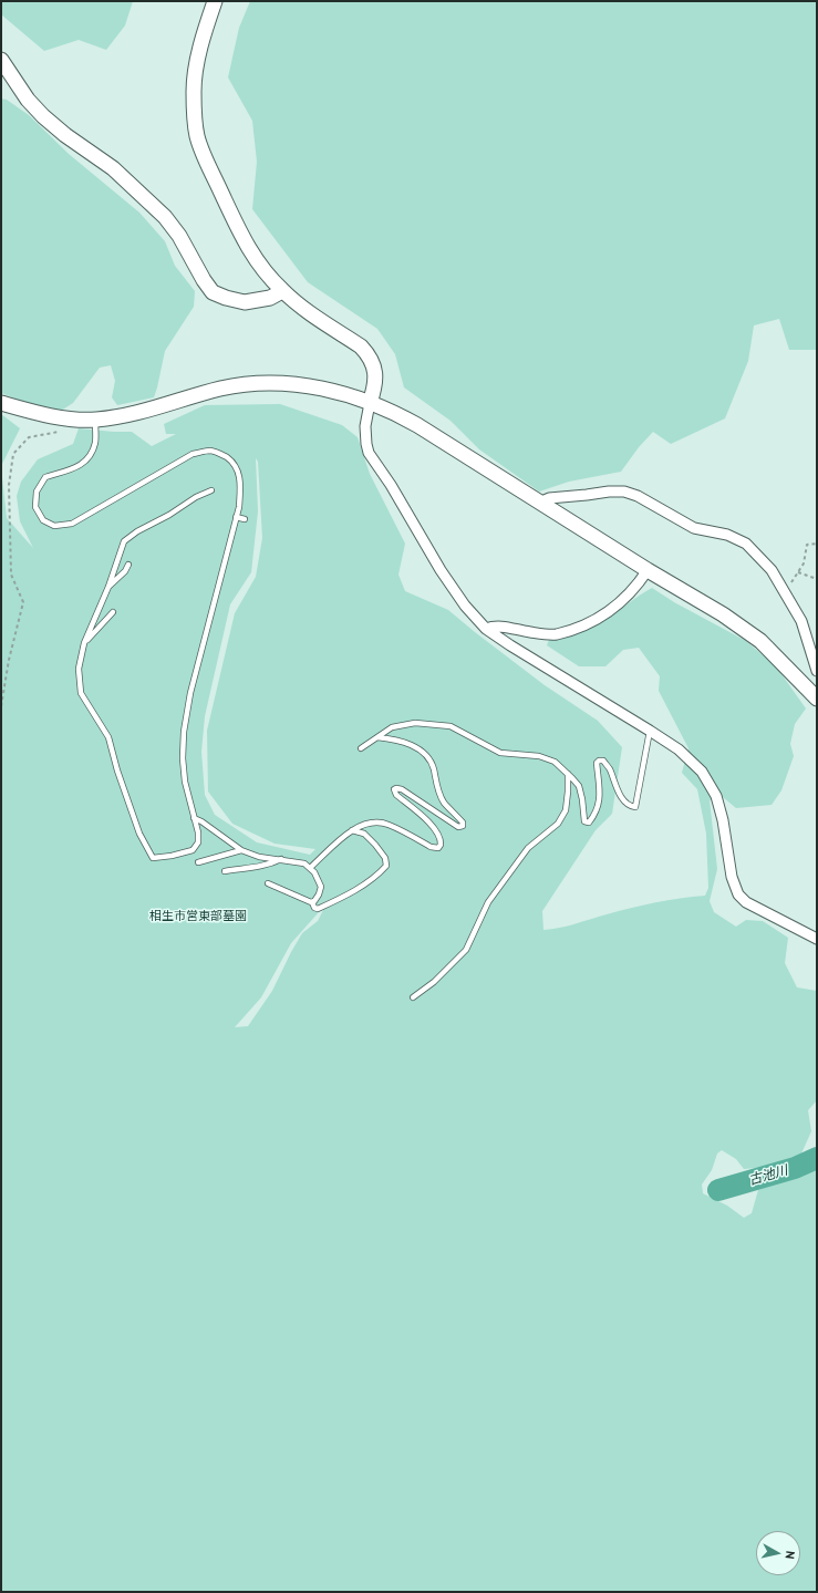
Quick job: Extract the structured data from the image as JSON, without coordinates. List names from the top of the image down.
{
  "water": ["古池川"],
  "parks": ["相生市営東部墓園"],
  "north": "right"
}
